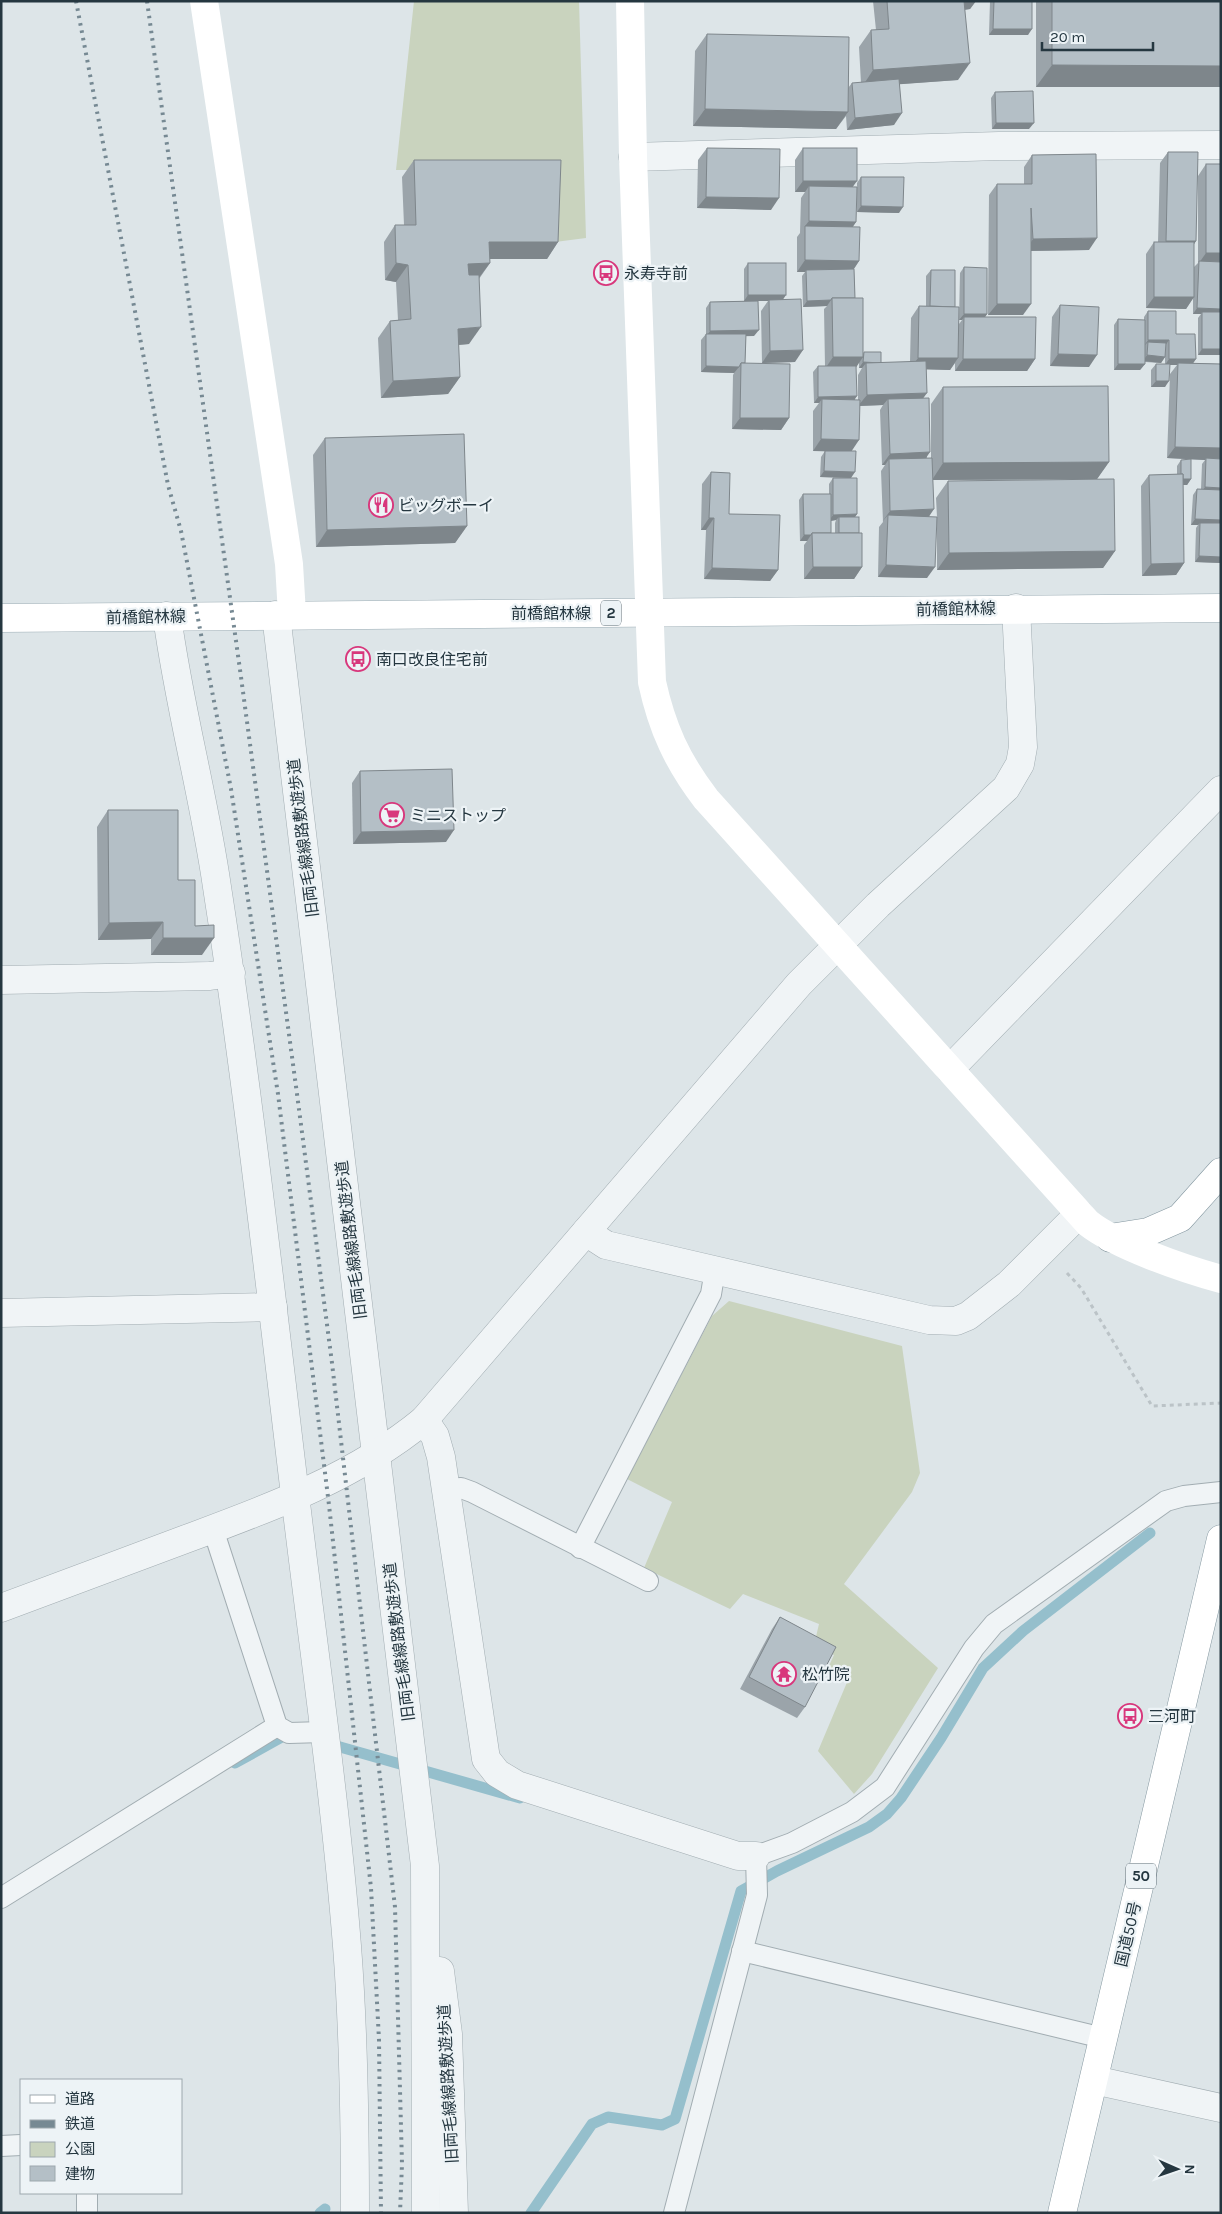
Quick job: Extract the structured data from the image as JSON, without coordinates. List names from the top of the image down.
{
  "streets": {
    "main road": [
      "前橋館林線",
      "2",
      "50",
      "国道50号"
    ],
    "street": ["旧両毛線線路敷遊歩道"]
  },
  "crossings": [
    ["前橋館林線", "旧両毛線線路敷遊歩道"]
  ],
  "places": {
    "bus stop": ["永寿寺前", "南口改良住宅前", "三河町"],
    "restaurant": ["ビッグボーイ"],
    "supermarket": ["ミニストップ"],
    "temple": ["松竹院"]
  },
  "legend": [
    "道路",
    "鉄道",
    "公園",
    "建物"
  ],
  "scale_bar": "20 m",
  "north": "right"
}
